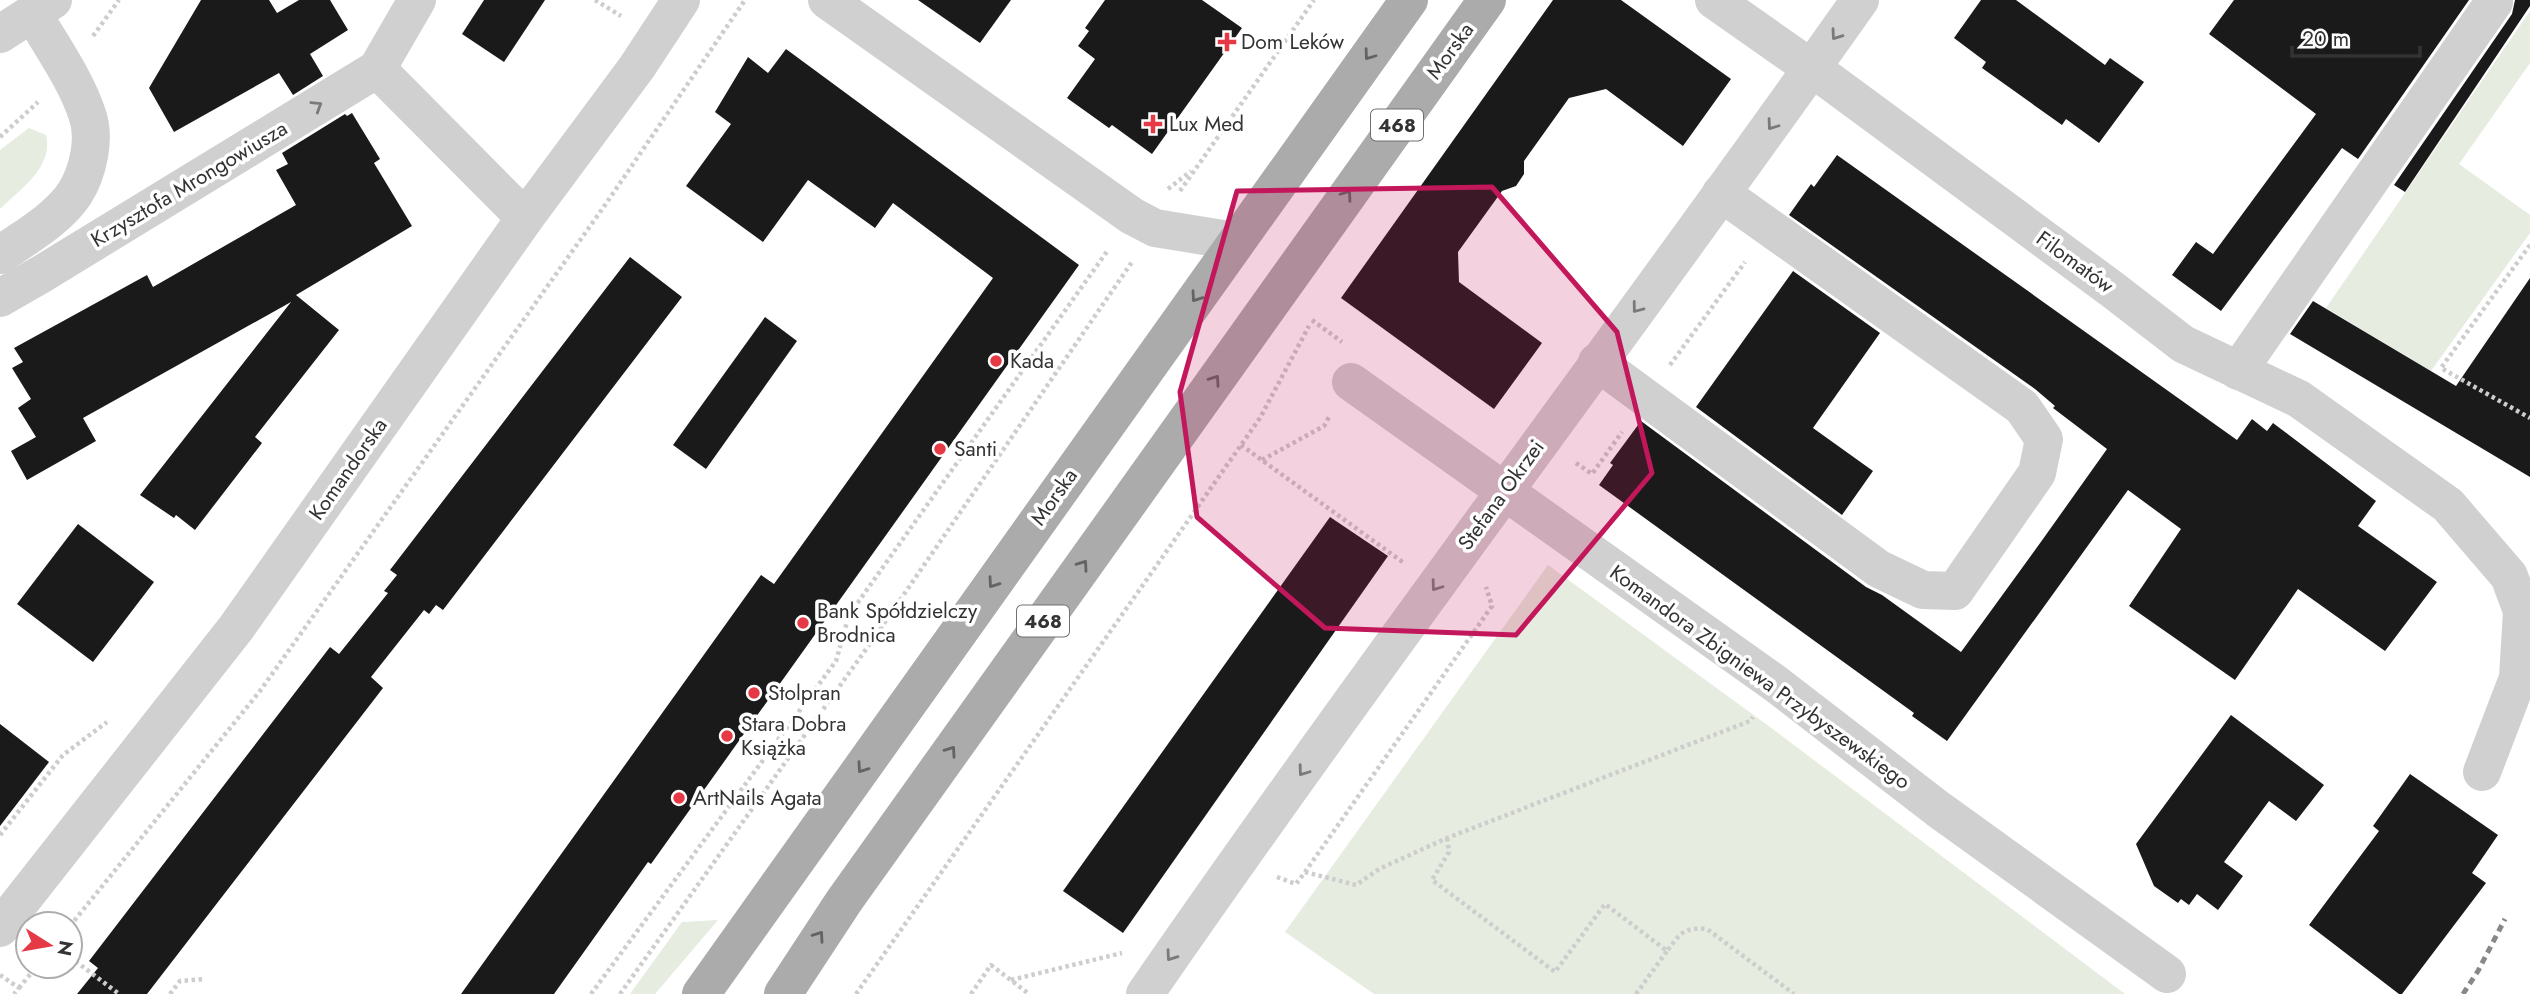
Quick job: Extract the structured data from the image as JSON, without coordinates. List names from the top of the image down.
{
  "streets": {
    "main road": ["Morska", "468"],
    "street": [
      "Krzysztofa Mrongowiusza",
      "Filomatów",
      "Komandorska",
      "Stefana Okrzei",
      "Komandora Zbigniewa Przybyszewskiego"
    ]
  },
  "crossings": [
    ["Filomatów", "Stefana Okrzei"],
    ["Stefana Okrzei", "Komandora Zbigniewa Przybyszewskiego"]
  ],
  "one_way": ["Krzysztofa Mrongowiusza", "Stefana Okrzei"],
  "places": {
    "health": ["Dom Leków", "Lux Med"],
    "other": [
      "Kada",
      "Santi",
      "Bank Spółdzielczy Brodnica",
      "Stolpran",
      "Stara Dobra Książka",
      "ArtNails Agata"
    ]
  },
  "scale_bar": "20 m",
  "north": "right"
}
